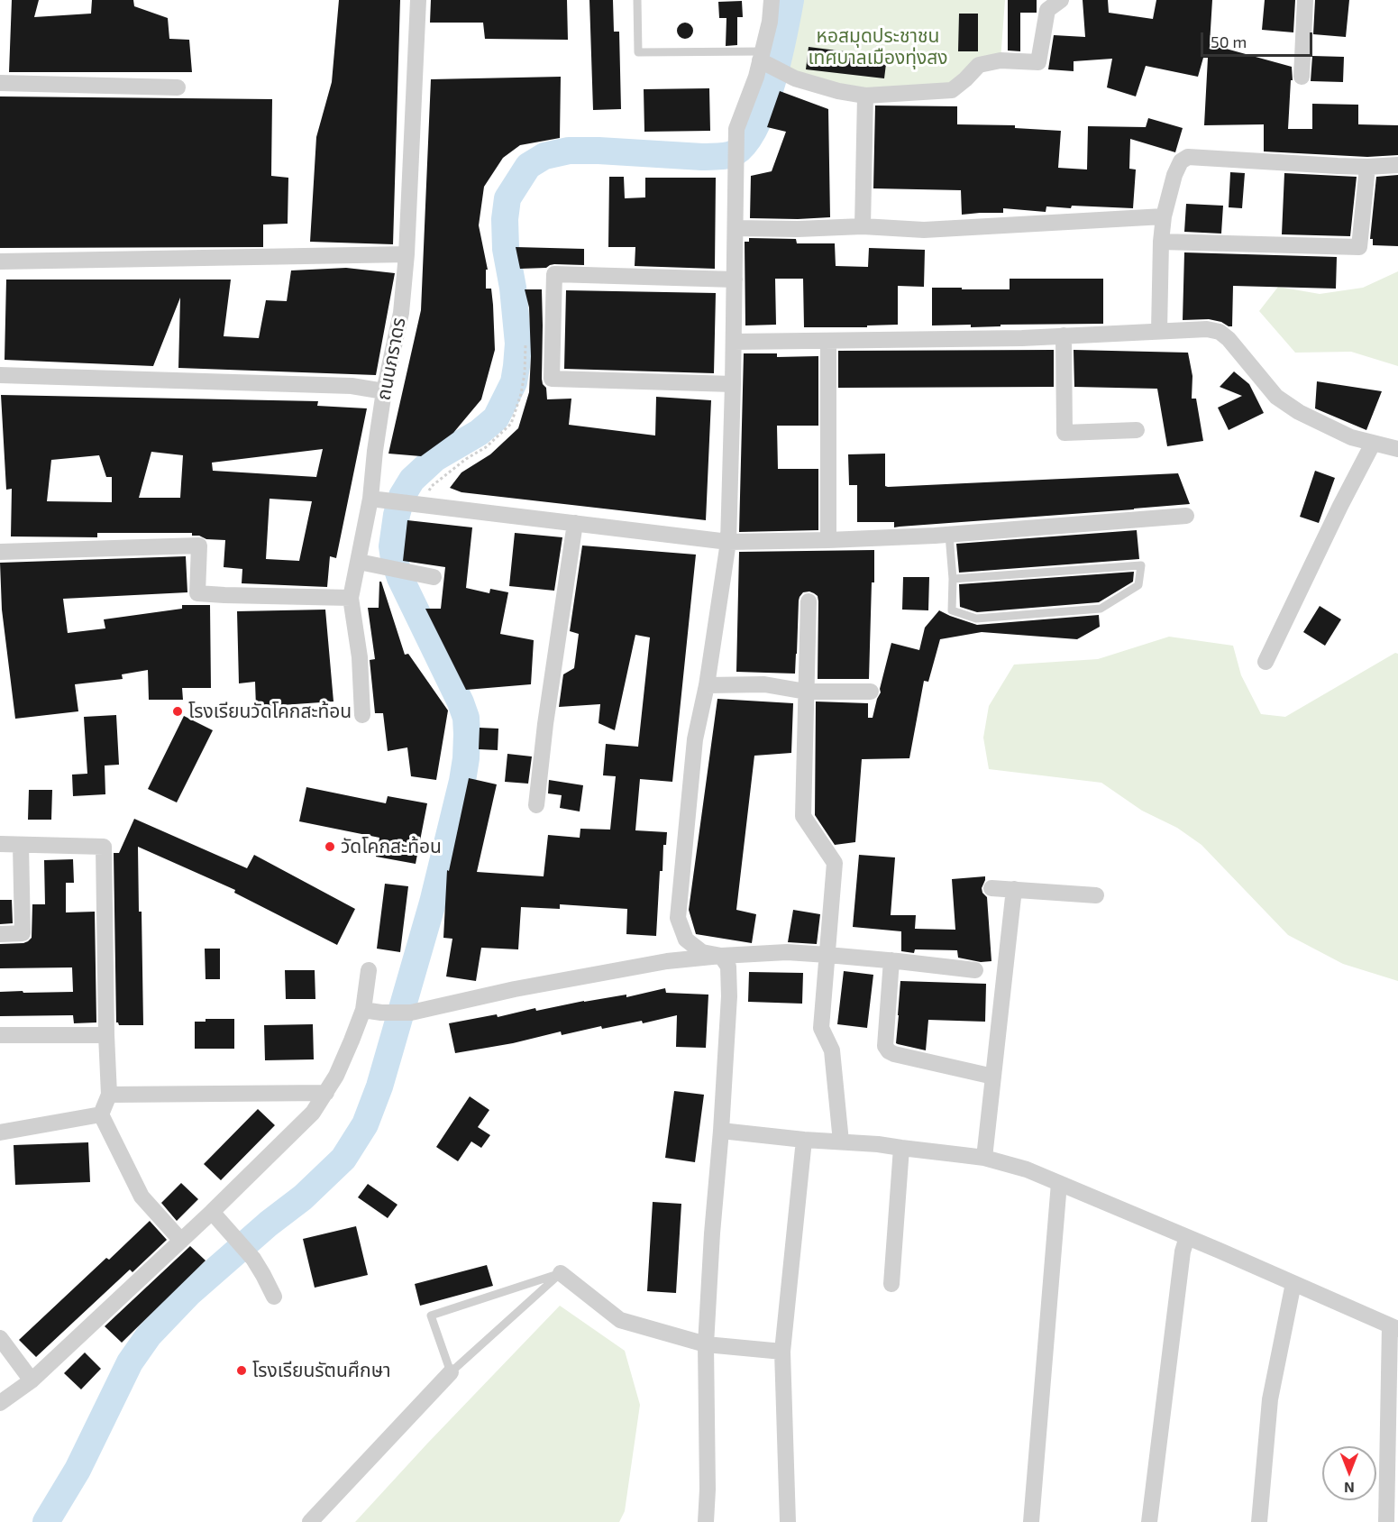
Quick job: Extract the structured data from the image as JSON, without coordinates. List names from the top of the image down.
{
  "streets": {
    "street": ["ถนนภราดร"]
  },
  "parks": ["หอสมุดประชาชน เทศบาลเมืองทุ่งสง"],
  "places": ["โรงเรียนวัดโคกสะท้อน", "วัดโคกสะท้อน", "โรงเรียนรัตนศึกษา"],
  "scale_bar": "50 m",
  "north": "bottom"
}
